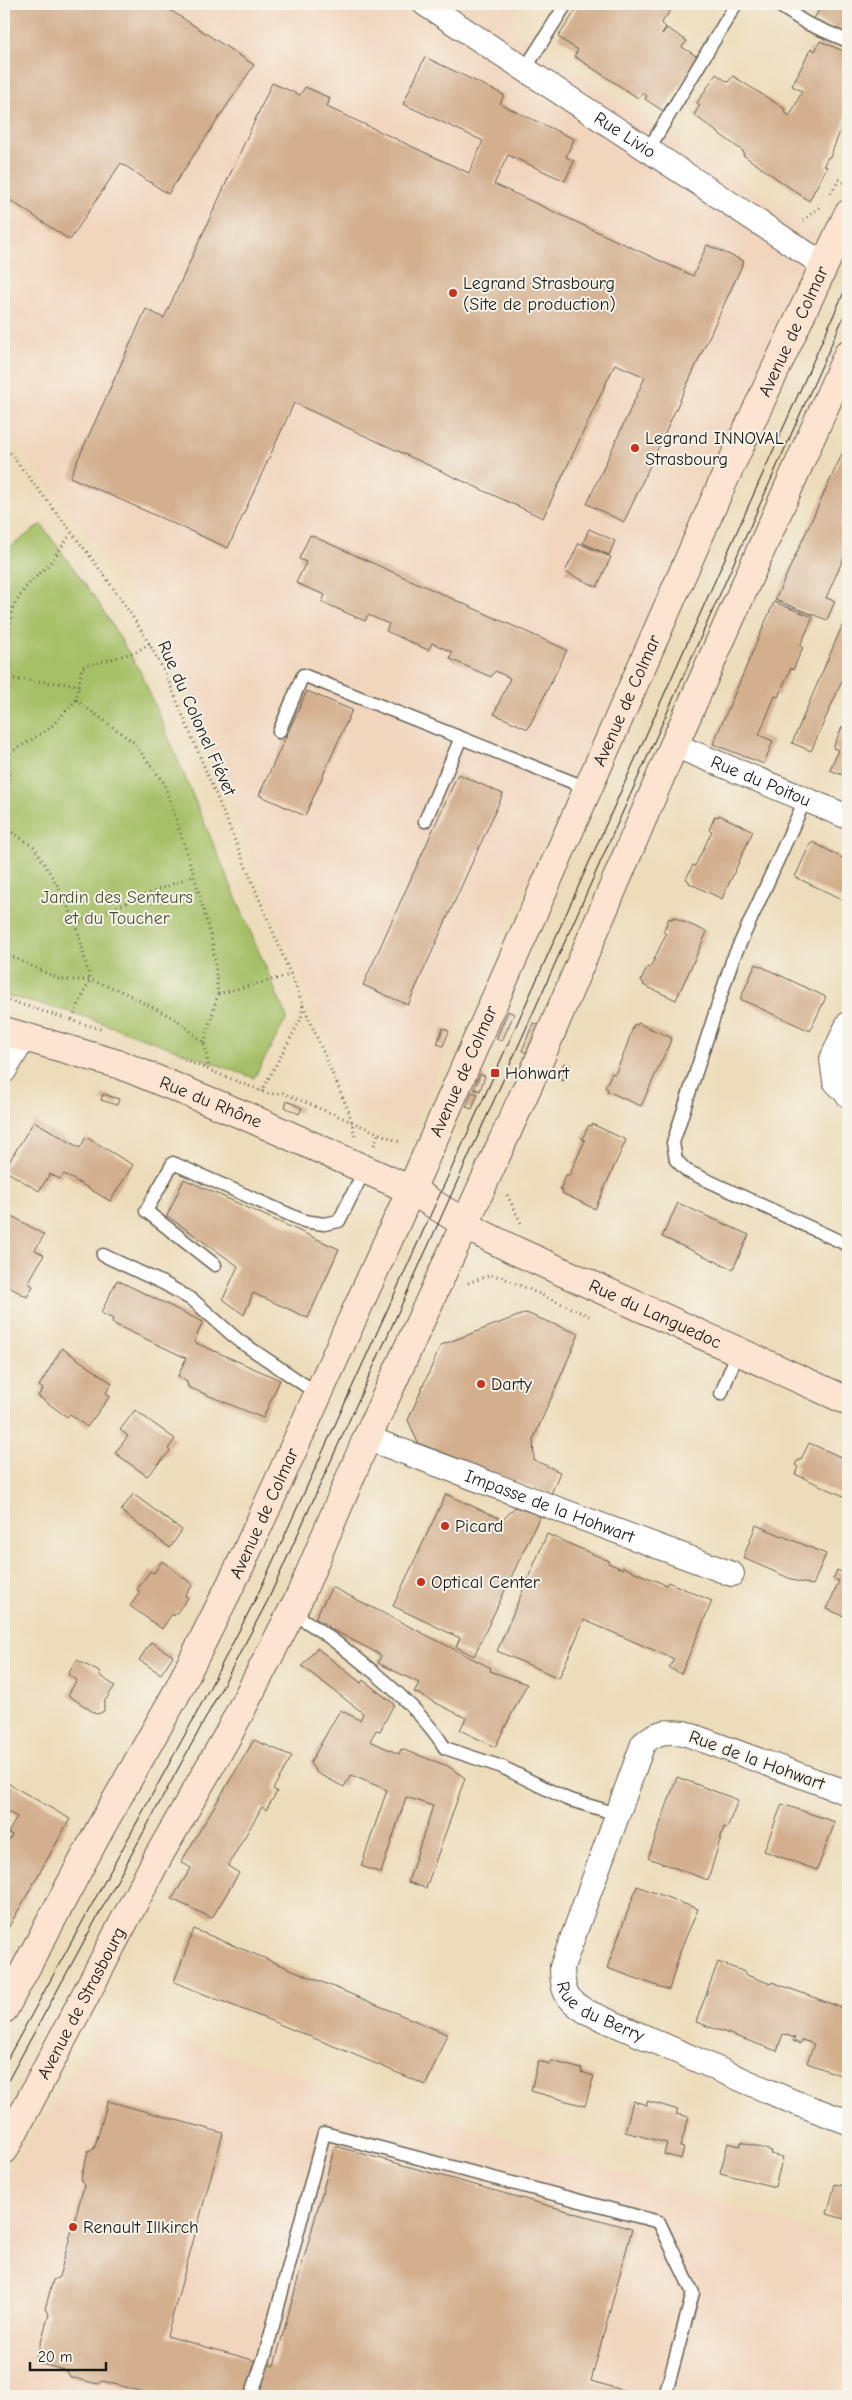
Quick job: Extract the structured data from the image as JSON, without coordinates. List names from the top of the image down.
{
  "streets": {
    "main road": [
      "Avenue de Colmar",
      "Rue du Rhône",
      "Rue du Languedoc",
      "Avenue de Strasbourg"
    ],
    "street": [
      "Rue Livio",
      "Rue du Poitou",
      "Impasse de la Hohwart",
      "Rue de la Hohwart",
      "Rue du Berry"
    ],
    "path": ["Rue du Colonel Fiévet"]
  },
  "crossings": [
    ["Rue Livio", "Avenue de Colmar"],
    ["Avenue de Colmar", "Rue du Rhône"],
    ["Rue du Colonel Fiévet", "Rue du Rhône"],
    ["Rue de la Hohwart", "Rue du Berry"]
  ],
  "parks": ["Jardin des Senteurs et du Toucher"],
  "places": {
    "other": [
      "Legrand Strasbourg (Site de production)",
      "Legrand INNOVAL Strasbourg",
      "Darty",
      "Picard",
      "Optical Center",
      "Renault Illkirch"
    ],
    "transit": ["Hohwart"]
  },
  "scale_bar": "20 m"
}
